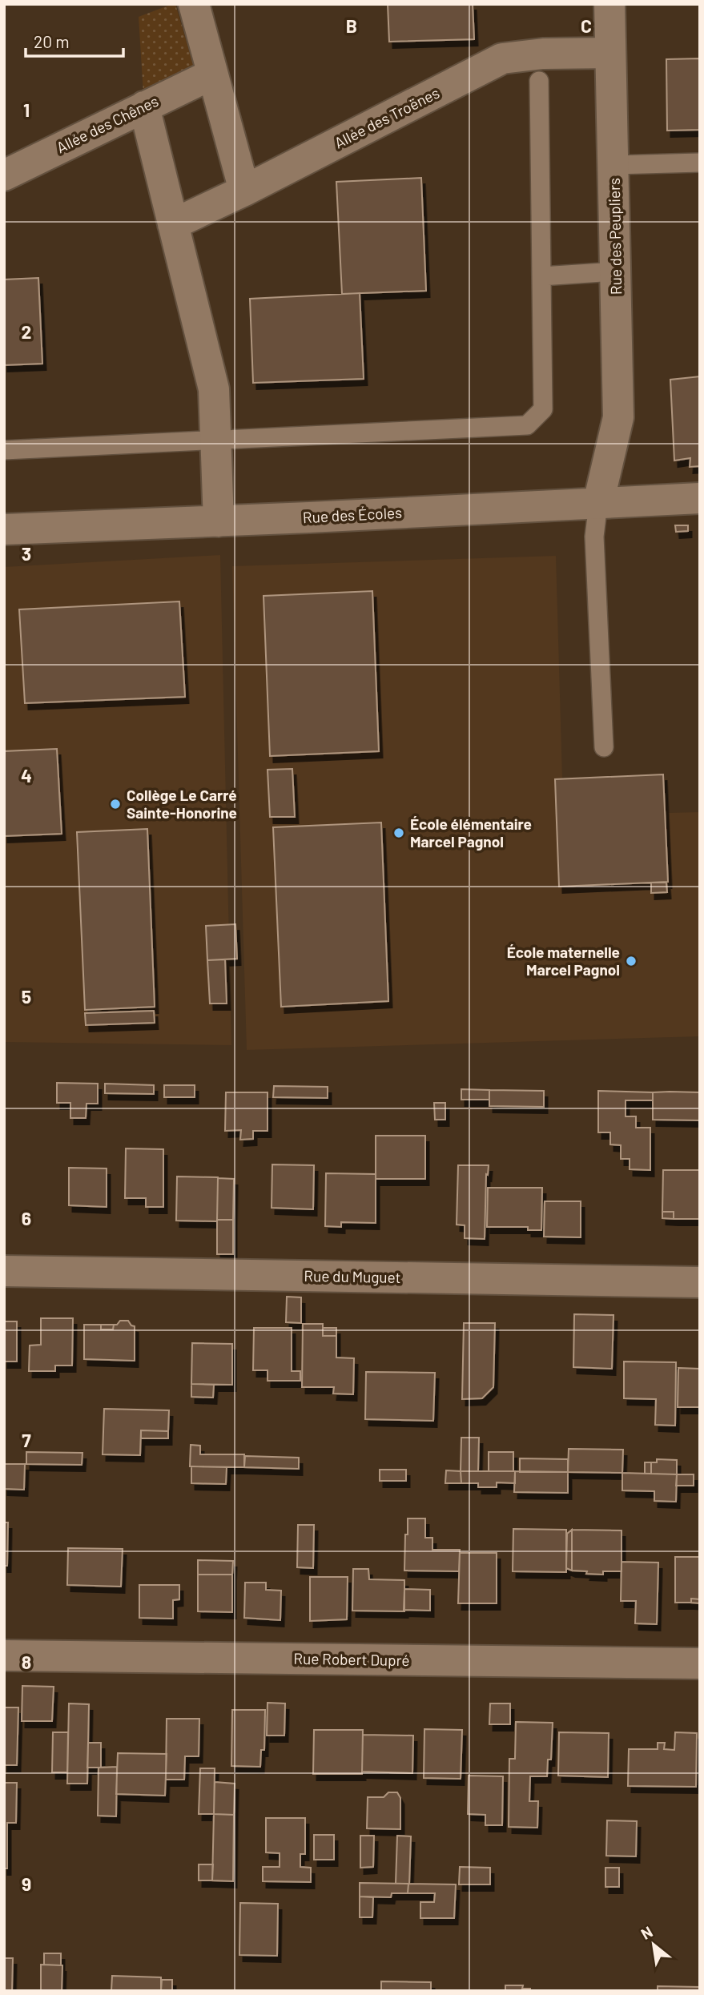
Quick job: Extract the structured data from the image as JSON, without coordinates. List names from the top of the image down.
{
  "streets": {
    "street": [
      "Allée des Troënes",
      "Allée des Chênes",
      "Rue des Peupliers",
      "Rue des Écoles",
      "Rue du Muguet",
      "Rue Robert Dupré"
    ]
  },
  "crossings": [
    ["Allée des Troënes", "Rue des Peupliers"],
    ["Rue des Peupliers", "Rue des Écoles"]
  ],
  "places": ["Collège Le Carré Sainte-Honorine", "École élémentaire Marcel Pagnol", "École maternelle Marcel Pagnol"],
  "scale_bar": "20 m",
  "north": "top left",
  "grid": {
    "columns": ["B", "C"],
    "rows": [
      "1",
      "2",
      "3",
      "4",
      "5",
      "6",
      "7",
      "8",
      "9"
    ]
  }
}
